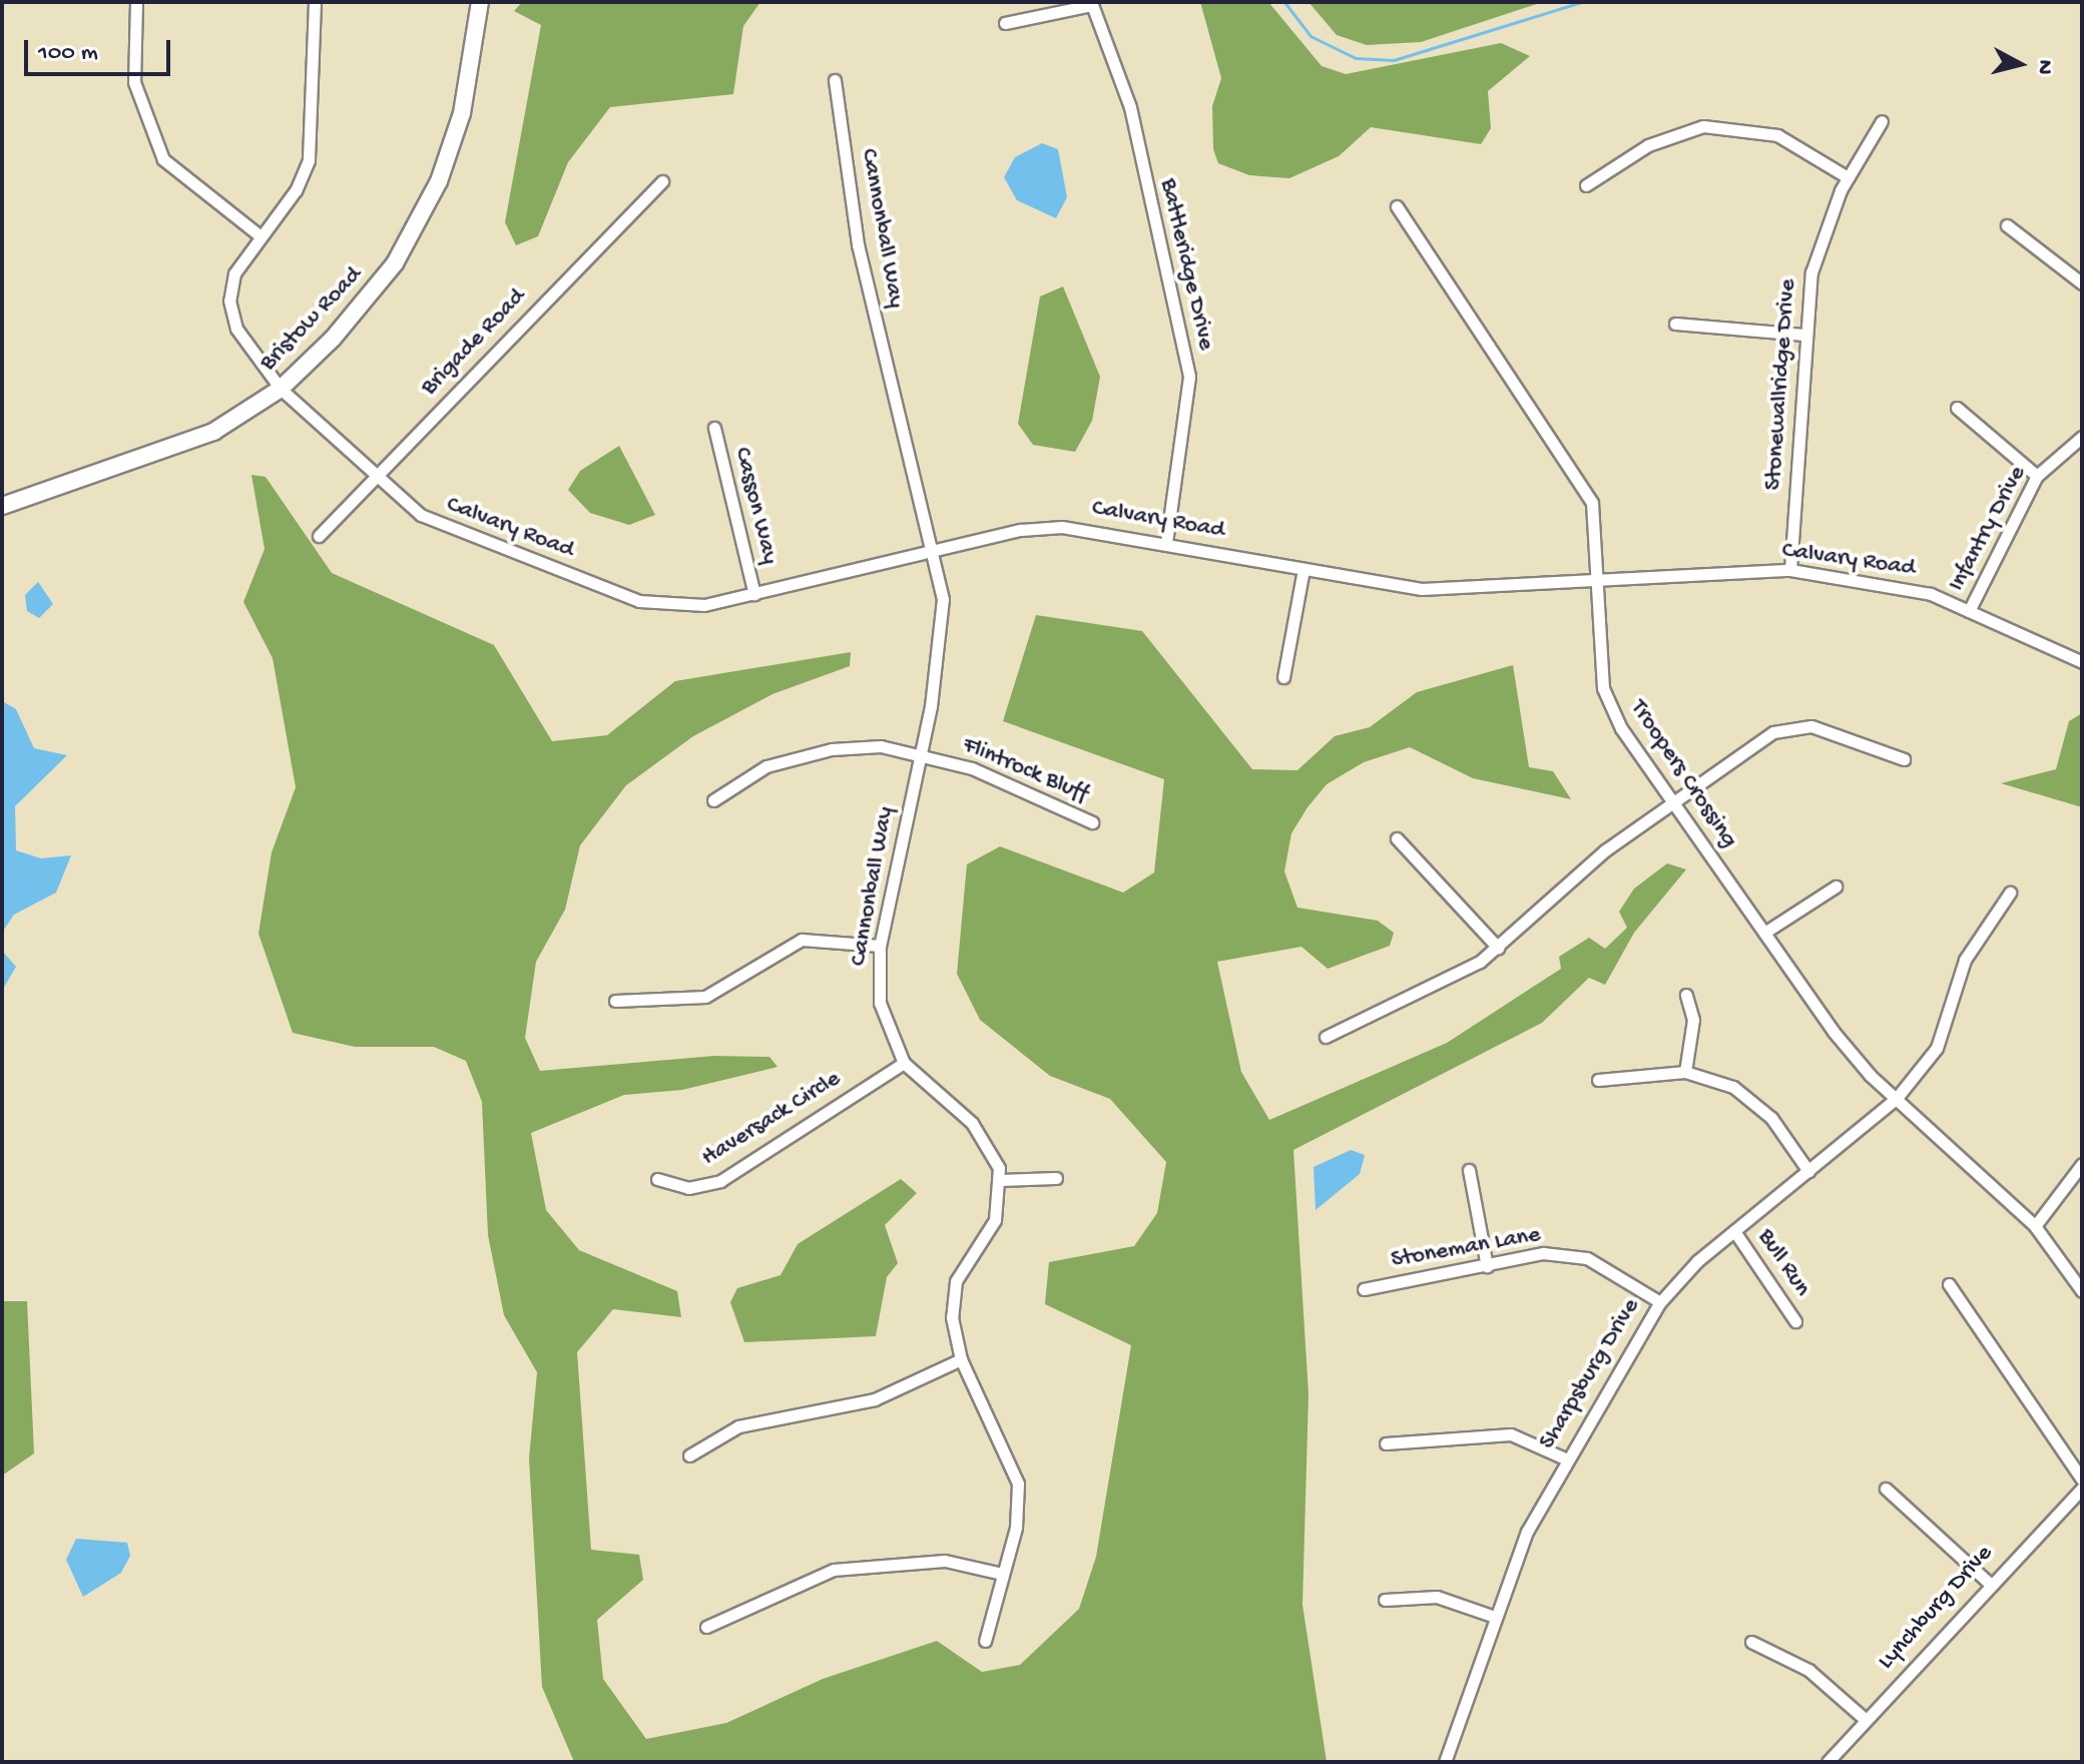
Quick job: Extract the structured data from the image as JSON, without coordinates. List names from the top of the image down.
{
  "streets": {
    "main road": ["Bristow Road"],
    "street": [
      "Cannonball Way",
      "Battleridge Drive",
      "Brigade Road",
      "Stonewallridge Drive",
      "Casson Way",
      "Calvary Road",
      "Infantry Drive",
      "Flintrock Bluff",
      "Troopers Crossing",
      "Haversack Circle",
      "Stoneman Lane",
      "Bull Run",
      "Sharpsburg Drive",
      "Lynchburg Drive"
    ]
  },
  "crossings": [
    ["Cannonball Way", "Calvary Road"],
    ["Cannonball Way", "Flintrock Bluff"],
    ["Cannonball Way", "Haversack Circle"],
    ["Battleridge Drive", "Calvary Road"],
    ["Bristow Road", "Calvary Road"],
    ["Brigade Road", "Calvary Road"],
    ["Stonewallridge Drive", "Calvary Road"],
    ["Casson Way", "Calvary Road"],
    ["Calvary Road", "Infantry Drive"],
    ["Calvary Road", "Troopers Crossing"],
    ["Troopers Crossing", "Sharpsburg Drive"],
    ["Stoneman Lane", "Sharpsburg Drive"],
    ["Bull Run", "Sharpsburg Drive"]
  ],
  "scale_bar": "100 m",
  "north": "right"
}
